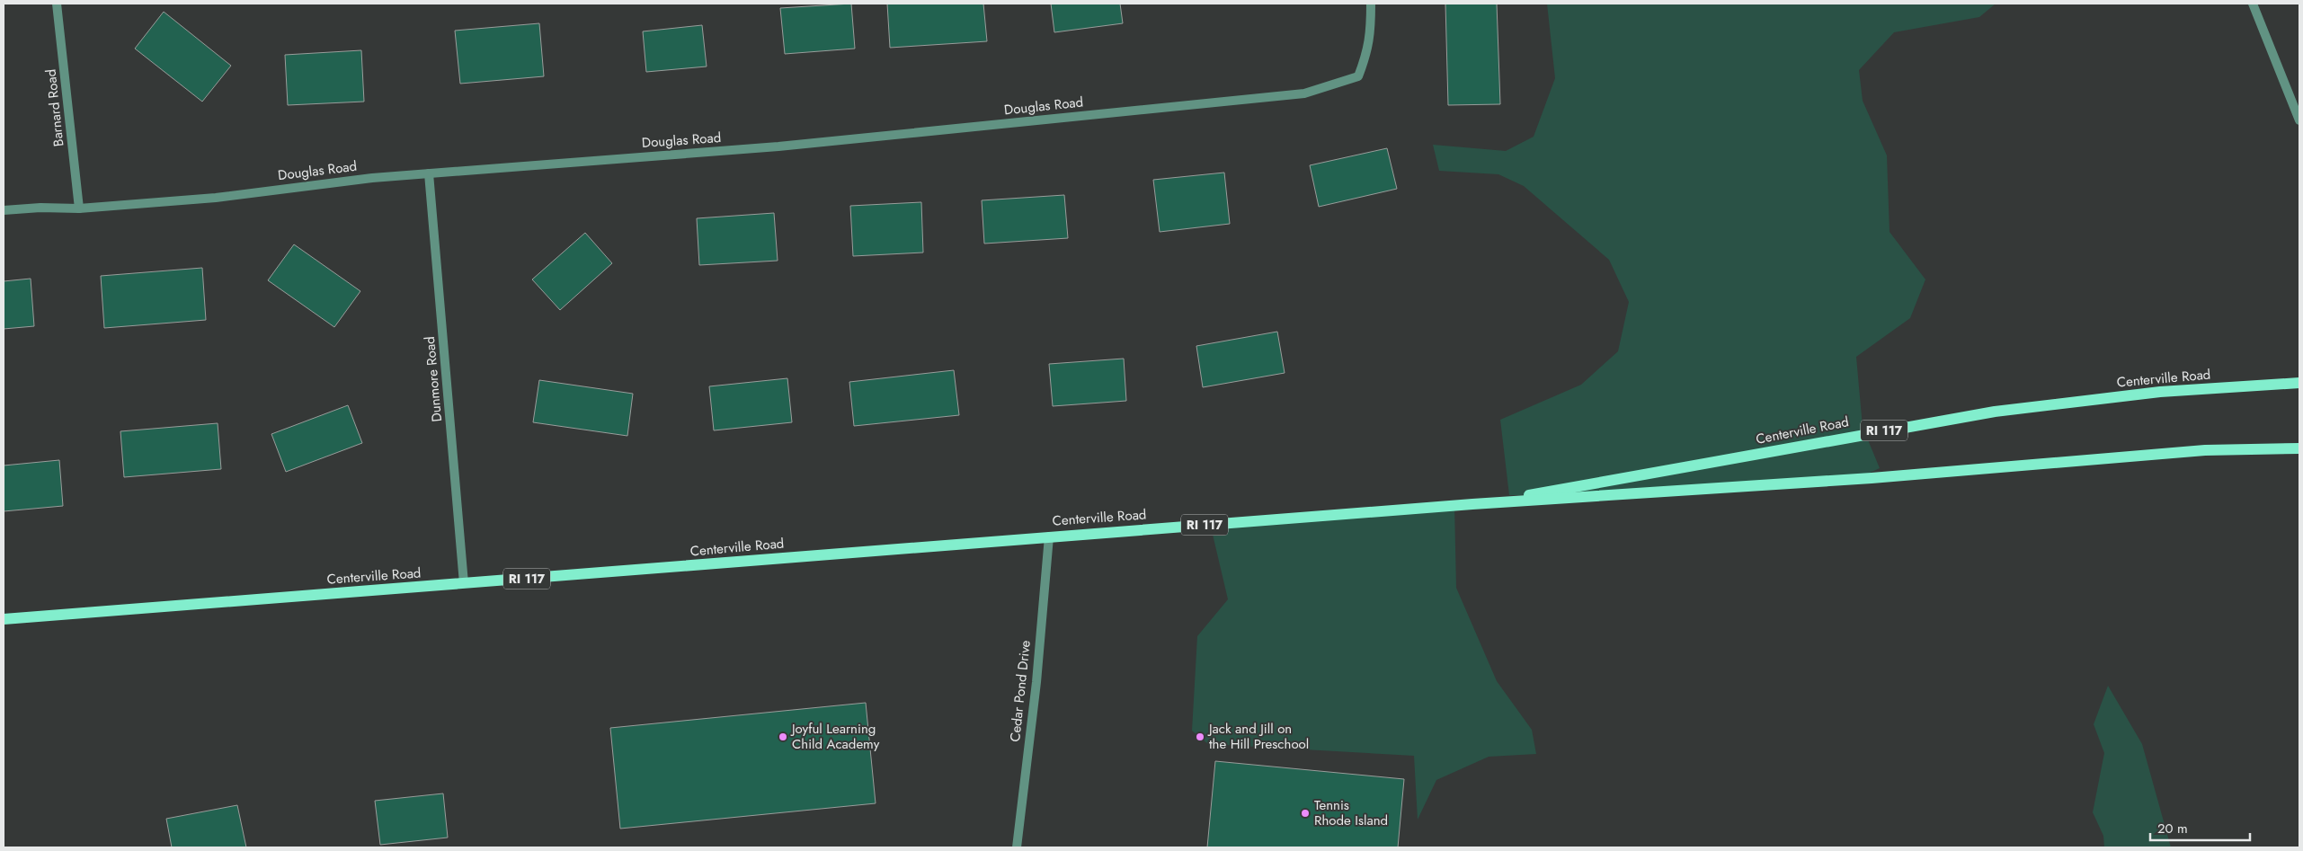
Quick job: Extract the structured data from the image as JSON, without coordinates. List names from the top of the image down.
{
  "streets": {
    "main road": ["Centerville Road", "RI 117"],
    "street": [
      "Douglas Road",
      "Barnard Road",
      "Dunmore Road",
      "Cedar Pond Drive"
    ]
  },
  "crossings": [
    ["Douglas Road", "Barnard Road"],
    ["Douglas Road", "Dunmore Road"],
    ["Centerville Road", "Dunmore Road"],
    ["Centerville Road", "Cedar Pond Drive"]
  ],
  "places": ["Joyful Learning Child Academy", "Jack and Jill on the Hill Preschool", "Tennis Rhode Island"],
  "scale_bar": "20 m"
}
